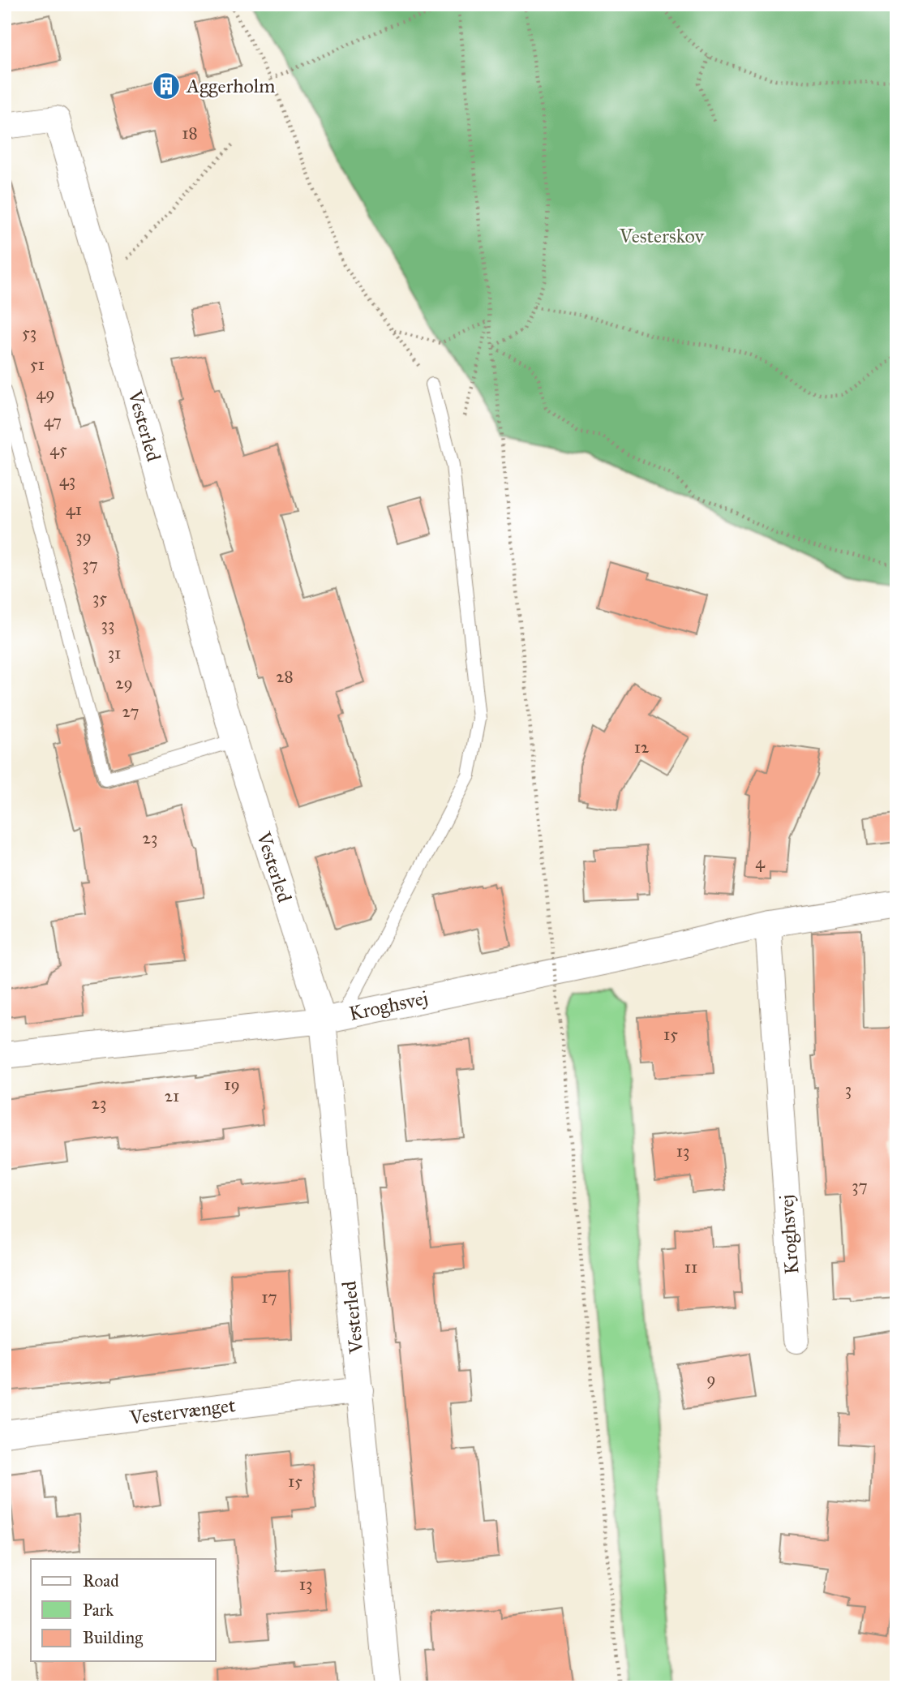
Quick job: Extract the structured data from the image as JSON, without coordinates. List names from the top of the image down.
{
  "streets": {
    "street": ["Vesterled", "Kroghsvej", "Vestervænget"]
  },
  "crossings": [
    ["Vesterled", "Kroghsvej"],
    ["Vesterled", "Vestervænget"]
  ],
  "parks": ["Vesterskov"],
  "places": {
    "building": ["Aggerholm"]
  },
  "house_numbers": [
    "18",
    "53",
    "51",
    "49",
    "47",
    "45",
    "43",
    "41",
    "39",
    "37",
    "35",
    "33",
    "31",
    "28",
    "29",
    "27",
    "12",
    "23",
    "4",
    "15",
    "19",
    "3",
    "21",
    "23",
    "13",
    "37",
    "11",
    "17",
    "9",
    "15",
    "13"
  ],
  "legend": ["Road", "Park", "Building"]
}
